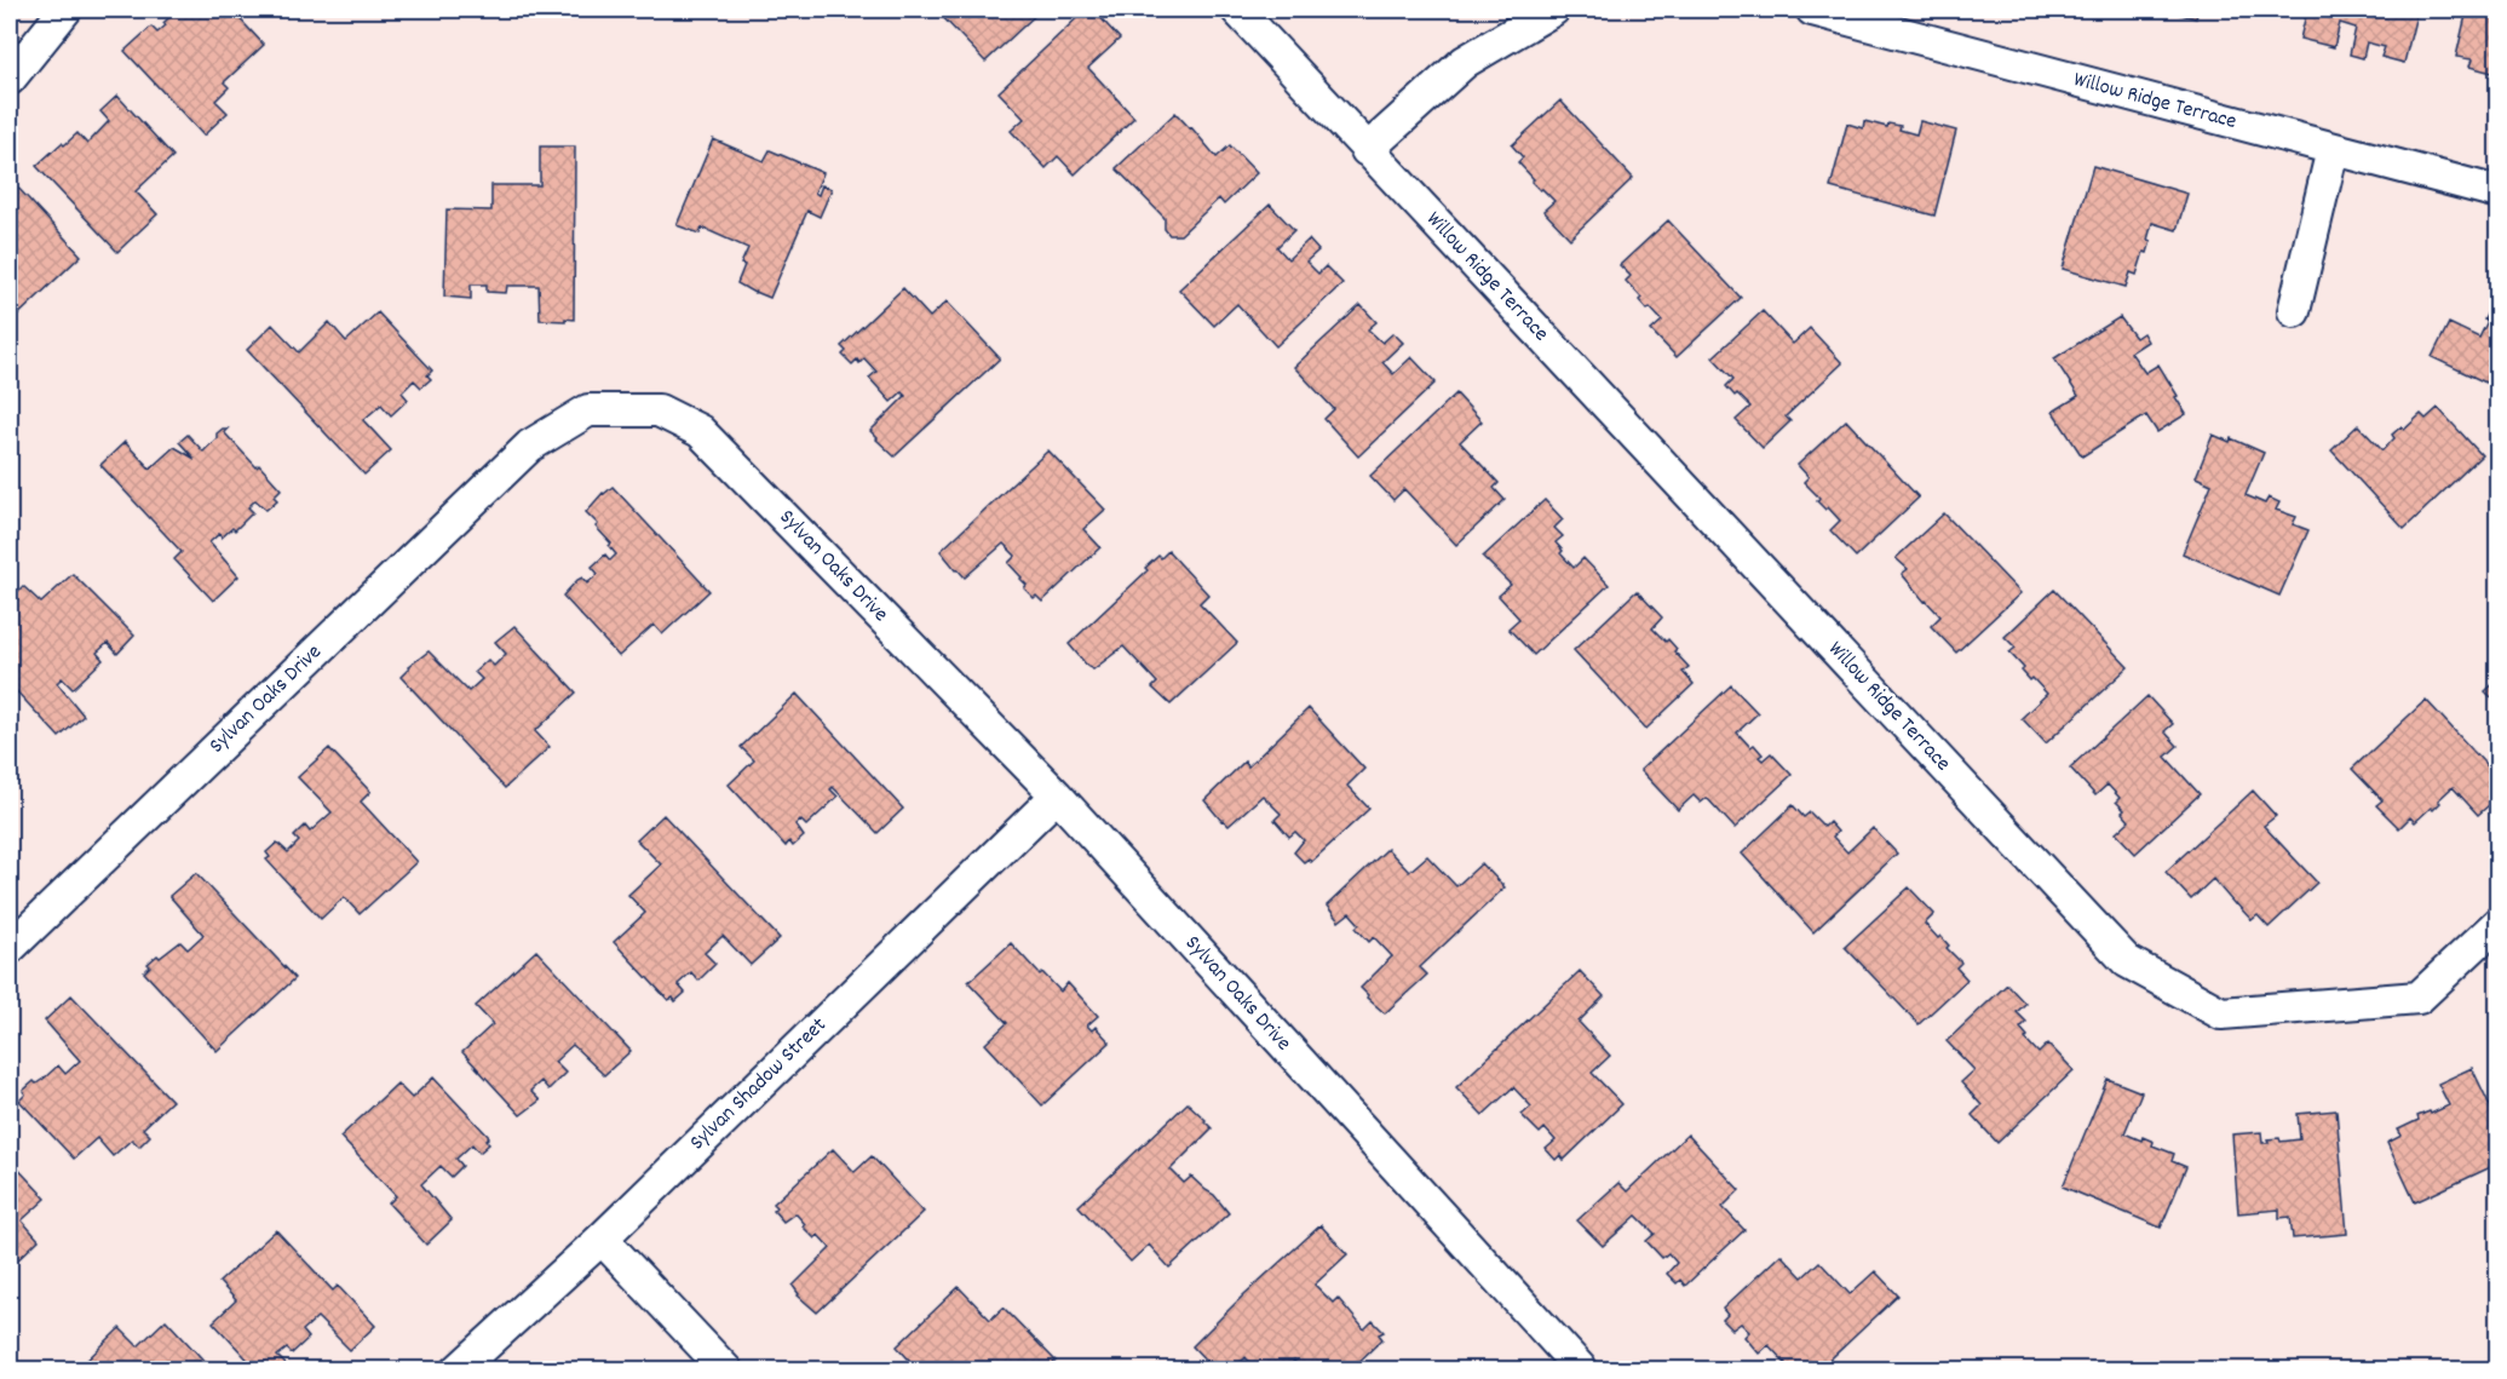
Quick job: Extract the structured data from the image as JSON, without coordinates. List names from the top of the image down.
{
  "streets": {
    "street": ["Willow Ridge Terrace", "Sylvan Oaks Drive", "Sylvan Shadow Street"]
  },
  "crossings": [
    ["Sylvan Oaks Drive", "Sylvan Shadow Street"]
  ]
}
